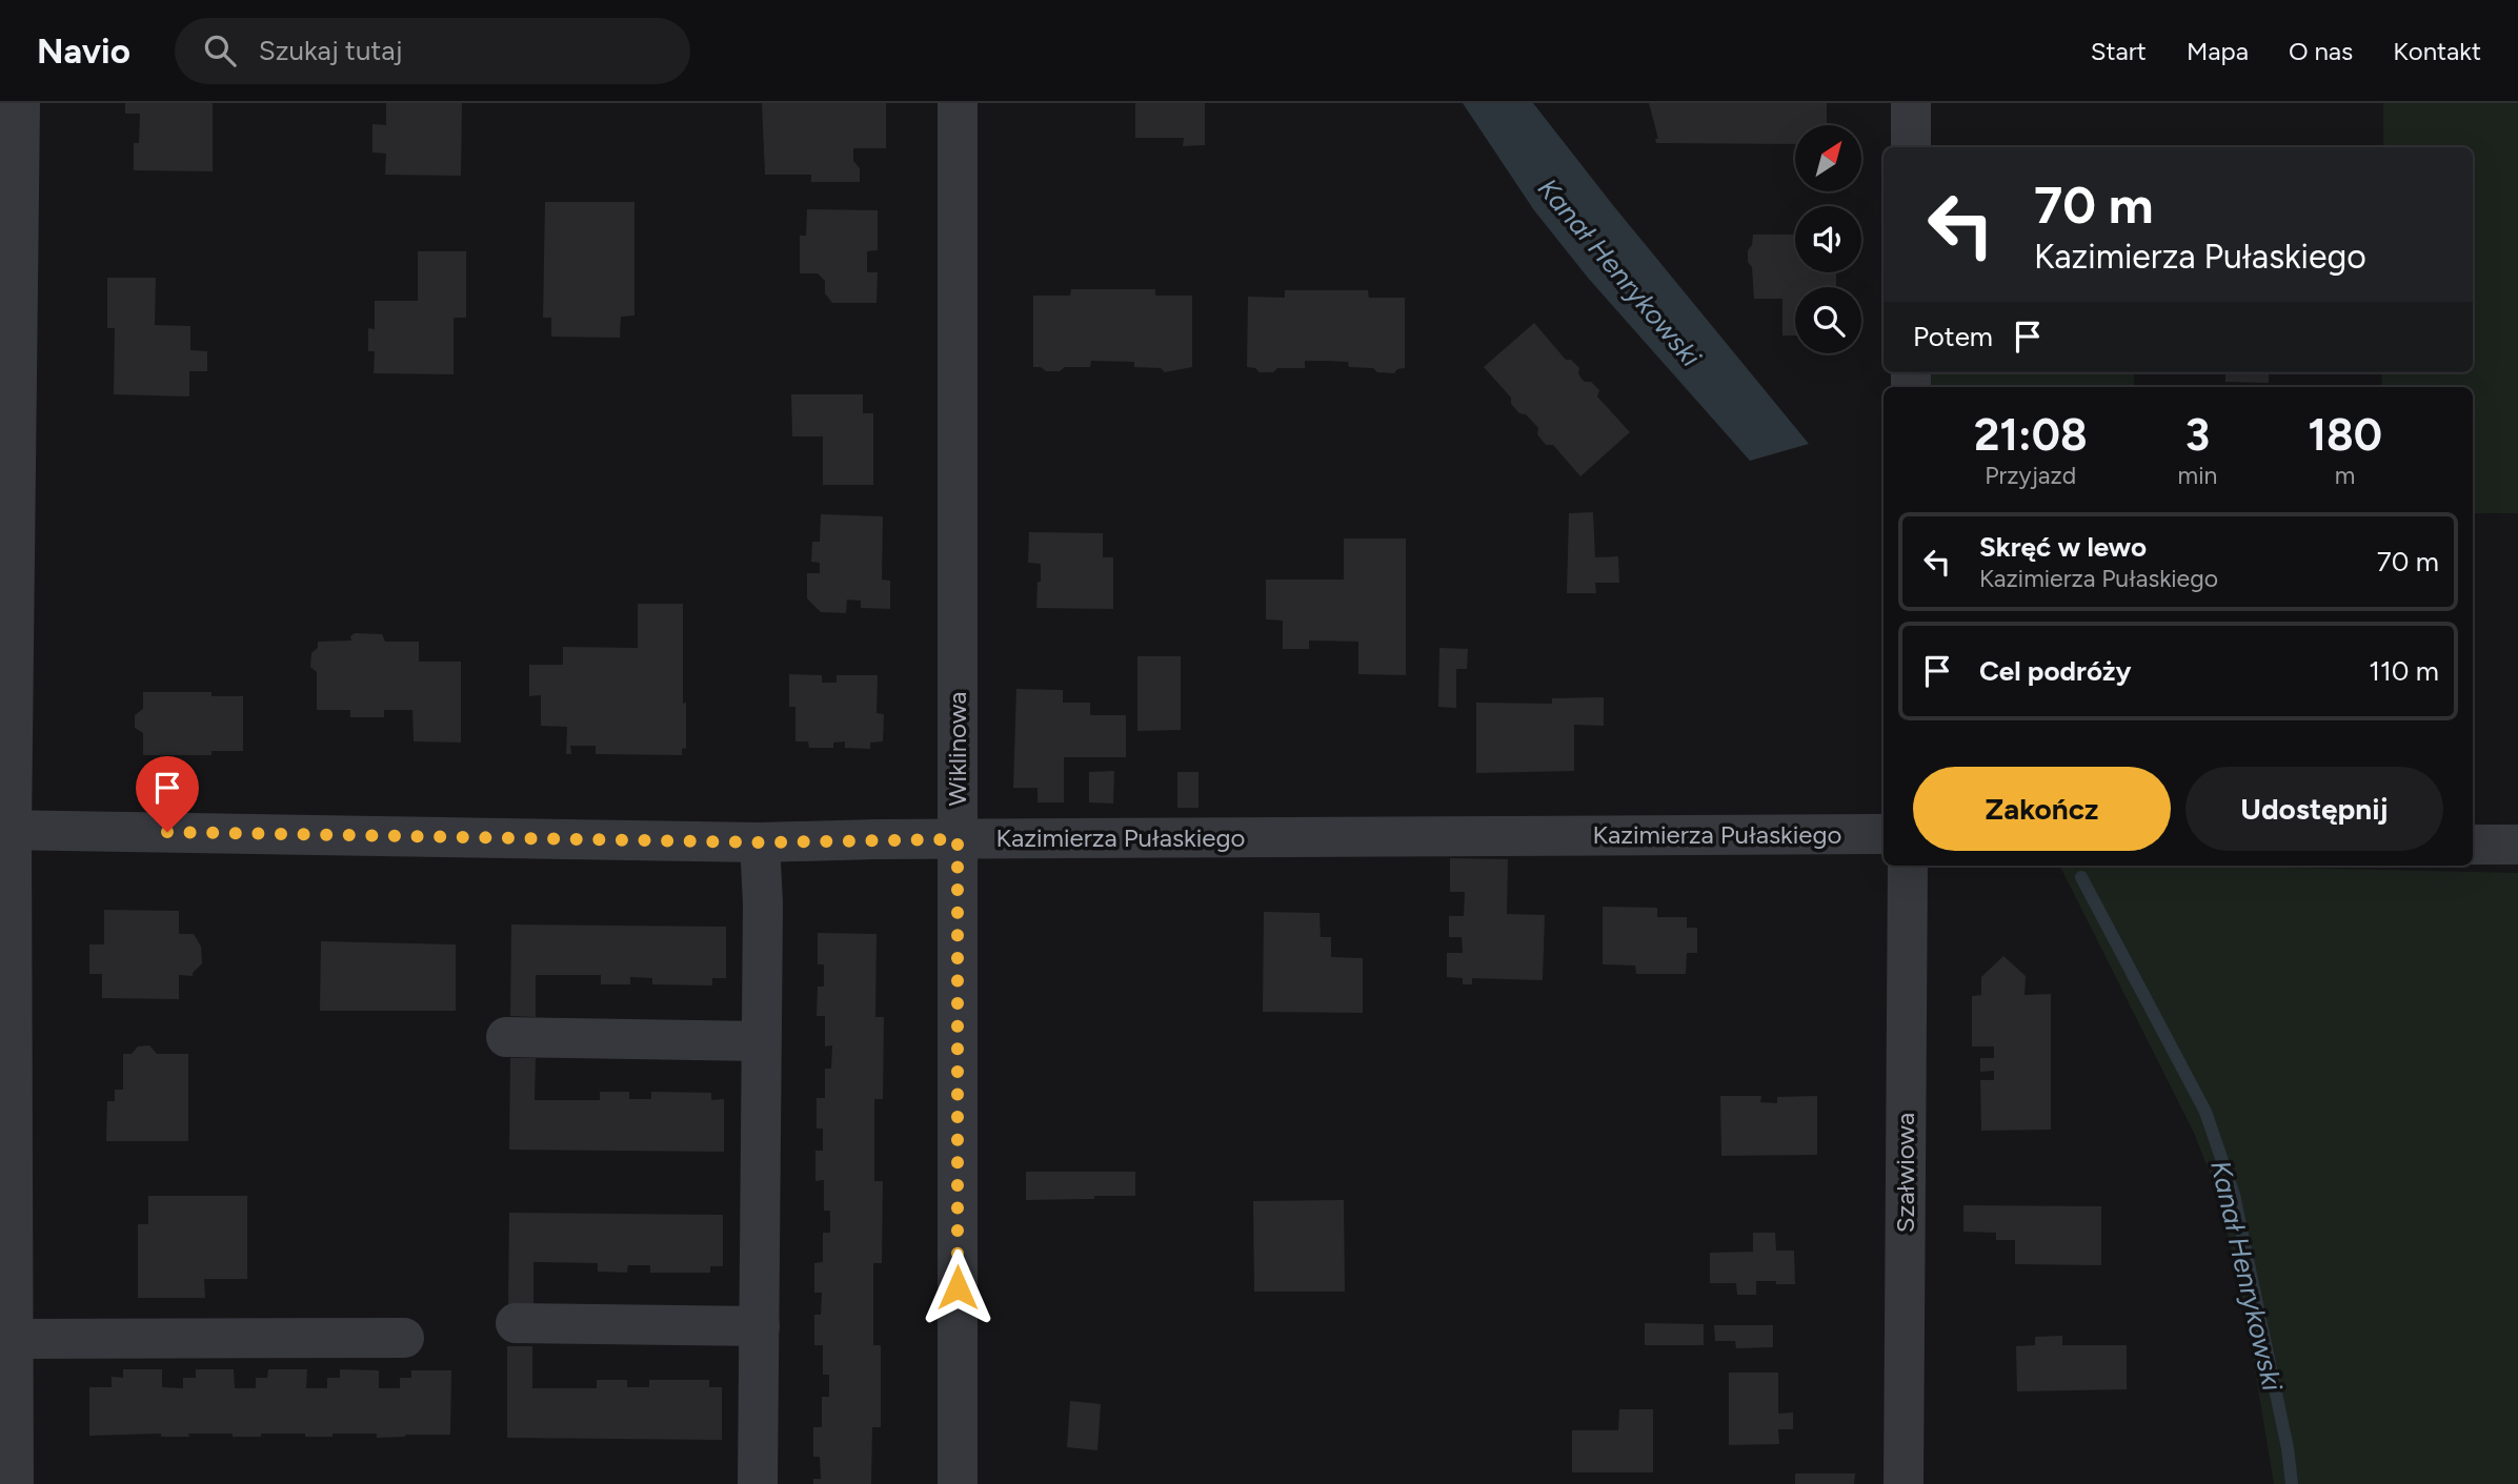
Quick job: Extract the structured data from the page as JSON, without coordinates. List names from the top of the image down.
{
  "streets": {
    "street": ["Wiklinowa", "Kazimierza Pułaskiego", "Szałwiowa"]
  },
  "crossings": [
    ["Wiklinowa", "Kazimierza Pułaskiego"]
  ],
  "water": ["Kanał Henrykowski"],
  "north": "top right",
  "page": {
    "header": "Navio",
    "search": "Szukaj tutaj",
    "nav": [
      "Start",
      "Mapa",
      "O nas",
      "Kontakt"
    ],
    "turn": ["70 m", "Kazimierza Pułaskiego"],
    "then": "Potem",
    "eta": [
      "21:08",
      "Przyjazd",
      "3",
      "min",
      "180",
      "m"
    ],
    "list": [
      {
        "name": "Skręć w lewo",
        "note": "Kazimierza Pułaskiego",
        "value": "70 m"
      },
      {
        "name": "Cel podróży",
        "value": "110 m"
      }
    ],
    "buttons": ["Zakończ", "Udostępnij"]
  }
}
